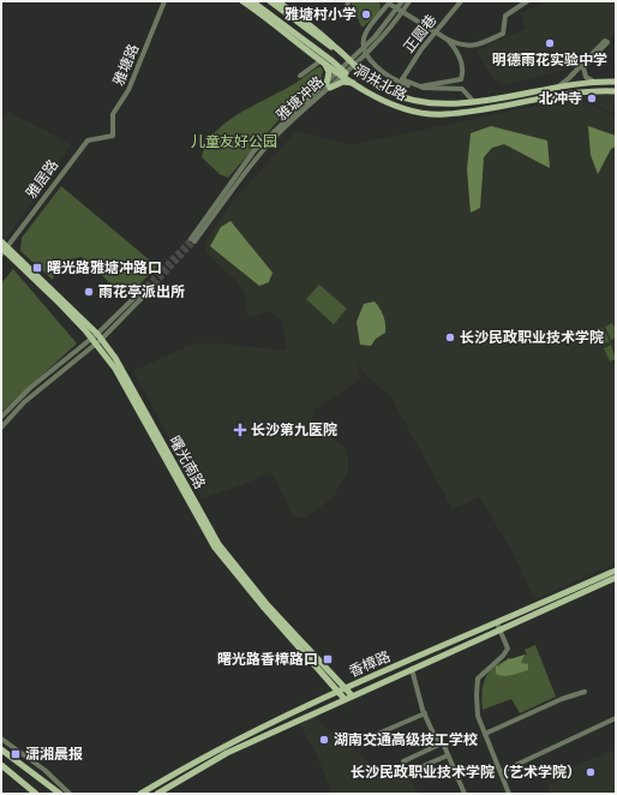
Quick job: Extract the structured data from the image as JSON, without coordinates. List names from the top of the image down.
{
  "streets": {
    "main road": ["洞井北路", "曙光南路", "香樟路"],
    "street": [
      "正圆巷",
      "雅塘路",
      "雅塘冲路",
      "雅居路"
    ]
  },
  "crossings": [
    ["雅塘路", "雅居路"],
    ["洞井北路", "雅塘冲路"],
    ["雅居路", "曙光南路"],
    ["曙光南路", "香樟路"]
  ],
  "parks": ["儿童友好公园"],
  "places": {
    "other": [
      "雅塘村小学",
      "明德雨花实验中学",
      "北冲寺",
      "雨花亭派出所",
      "长沙民政职业技术学院",
      "湖南交通高级技工学校",
      "长沙民政职业技术学院（艺术学院）"
    ],
    "transit": ["曙光路雅塘冲路口", "曙光路香樟路口", "潇湘晨报"],
    "health": ["长沙第九医院"]
  }
}
